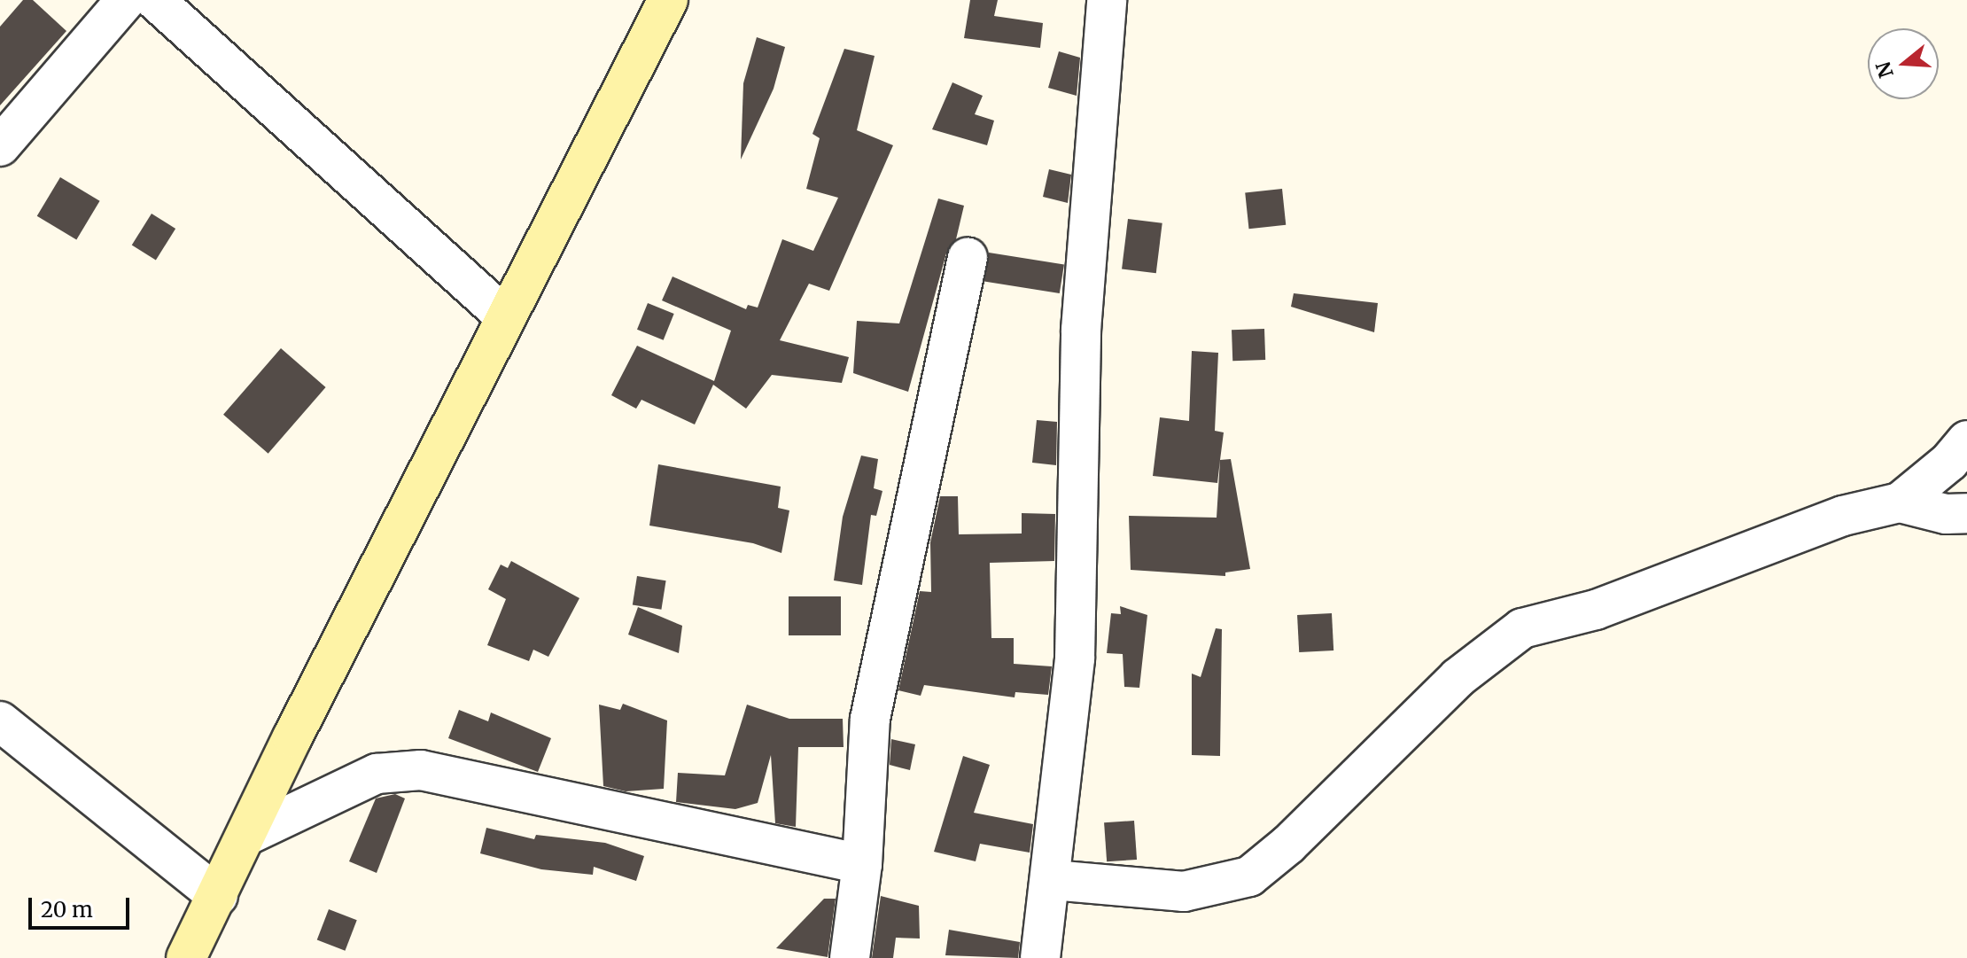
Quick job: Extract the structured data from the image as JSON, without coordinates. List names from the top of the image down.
{
  "scale_bar": "20 m",
  "north": "left"
}
